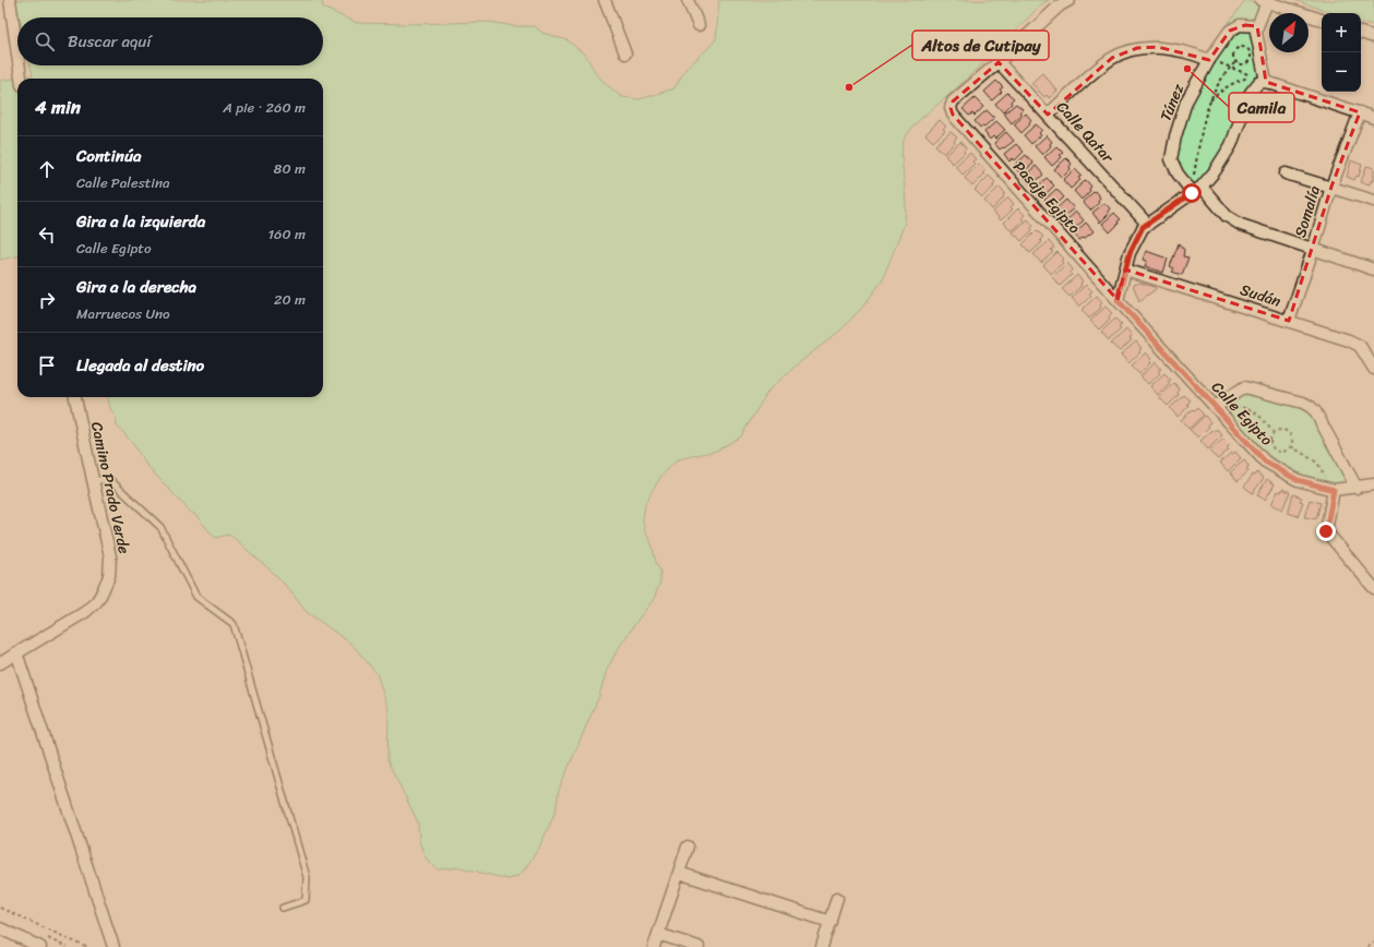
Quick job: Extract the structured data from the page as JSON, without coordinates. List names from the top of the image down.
{
  "streets": {
    "street": [
      "Túnez",
      "Calle Qatar",
      "Pasaje Egipto",
      "Somalía",
      "Sudán",
      "Calle Egipto",
      "Camino Prado Verde"
    ]
  },
  "crossings": [
    ["Túnez", "Somalía"],
    ["Calle Qatar", "Pasaje Egipto"],
    ["Pasaje Egipto", "Calle Egipto"],
    ["Somalía", "Sudán"]
  ],
  "places": ["Camila", "Altos de Cutipay"],
  "north": "top right",
  "page": {
    "map_buttons": ["+", "−"],
    "search": "Buscar aquí",
    "heading": ["4 min", "A pie · 260 m"],
    "list": [
      ["Continúa", "Calle Palestina", "80 m"],
      ["Gira a la izquierda", "Calle Egipto", "160 m"],
      ["Gira a la derecha", "Marruecos Uno", "20 m"],
      "Llegada al destino"
    ]
  }
}
